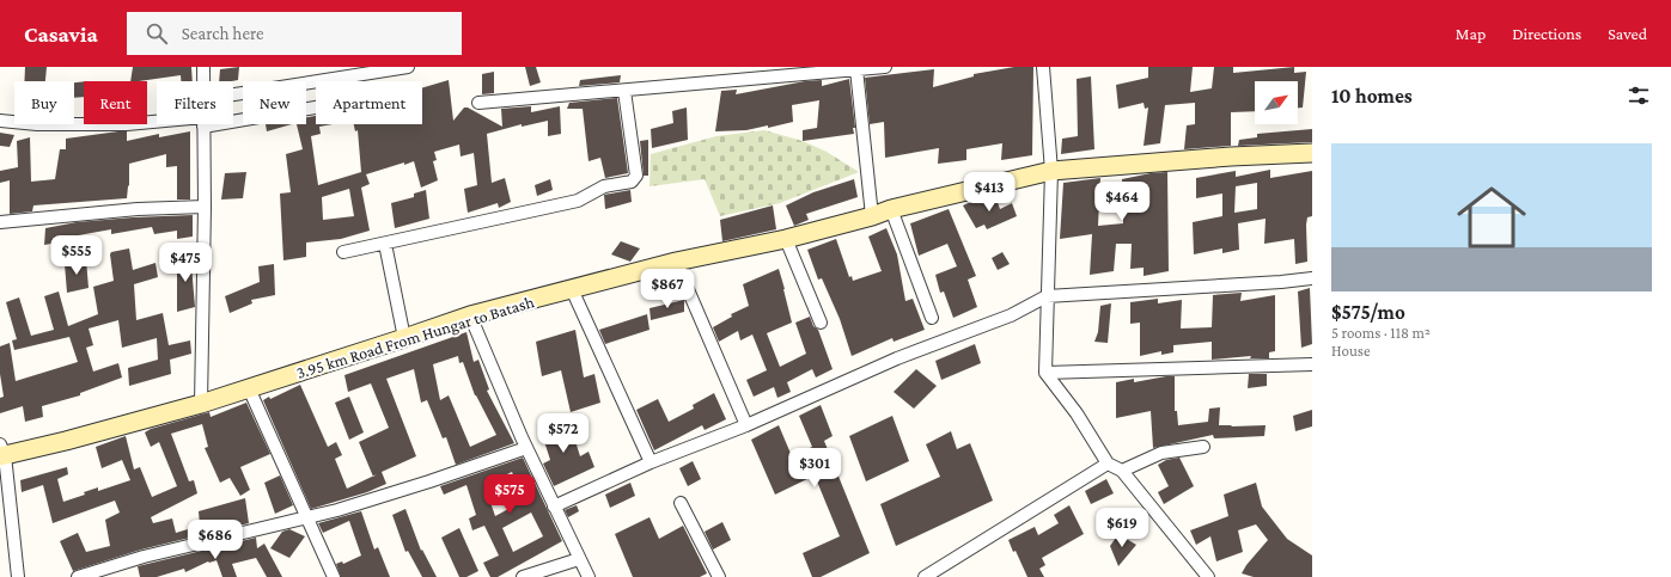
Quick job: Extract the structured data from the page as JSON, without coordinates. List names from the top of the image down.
{
  "streets": {
    "street": ["3.95 km Road From Hungar to Batash"]
  },
  "north": "top right",
  "page": {
    "header": "Casavia",
    "search": "Search here",
    "nav": ["Map", "Directions", "Saved"],
    "heading": "10 homes",
    "chip": [
      "Buy",
      "Rent",
      "Filters",
      "New",
      "Apartment"
    ],
    "list": [
      {
        "name": "$575/mo",
        "note": "5 rooms · 118 m² · House"
      }
    ],
    "price": [
      "$413",
      "$464",
      "$555",
      "$475",
      "$867",
      "$572",
      "$301",
      "$575",
      "$619",
      "$686"
    ]
  }
}
